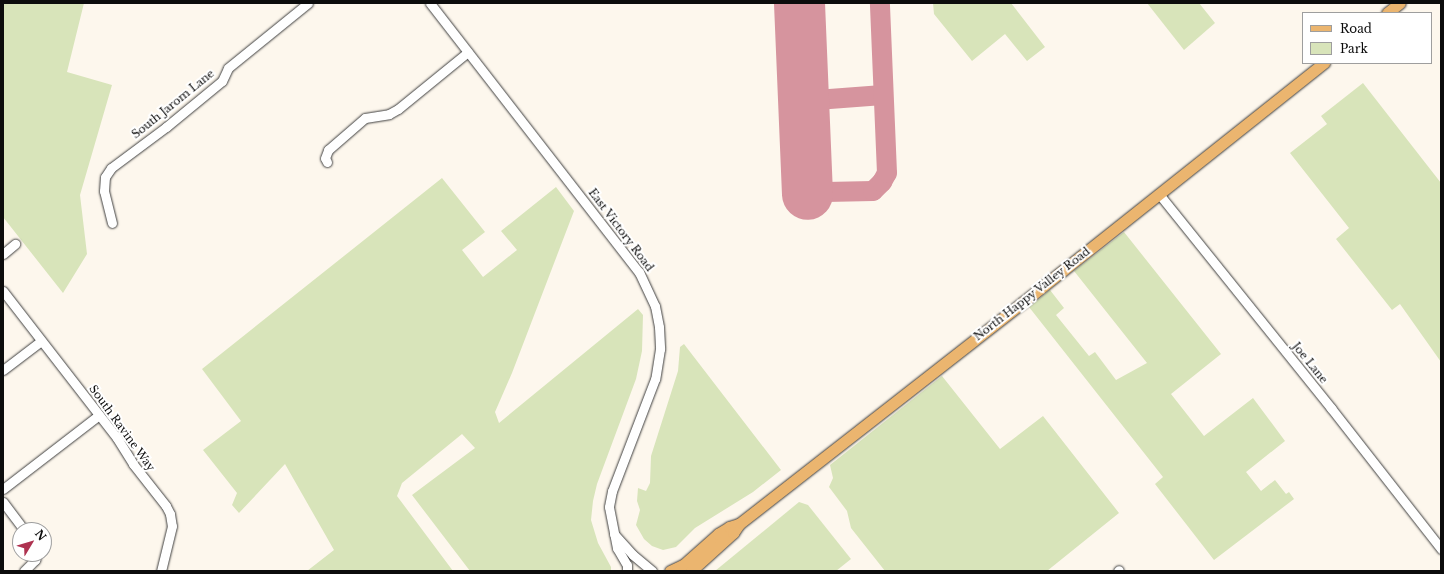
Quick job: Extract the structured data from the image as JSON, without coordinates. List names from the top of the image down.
{
  "streets": {
    "main road": ["North Happy Valley Road"],
    "street": [
      "South Jarom Lane",
      "East Victory Road",
      "Joe Lane",
      "South Ravine Way"
    ]
  },
  "crossings": [
    ["North Happy Valley Road", "Joe Lane"]
  ],
  "legend": ["Road", "Park"],
  "north": "top right"
}
